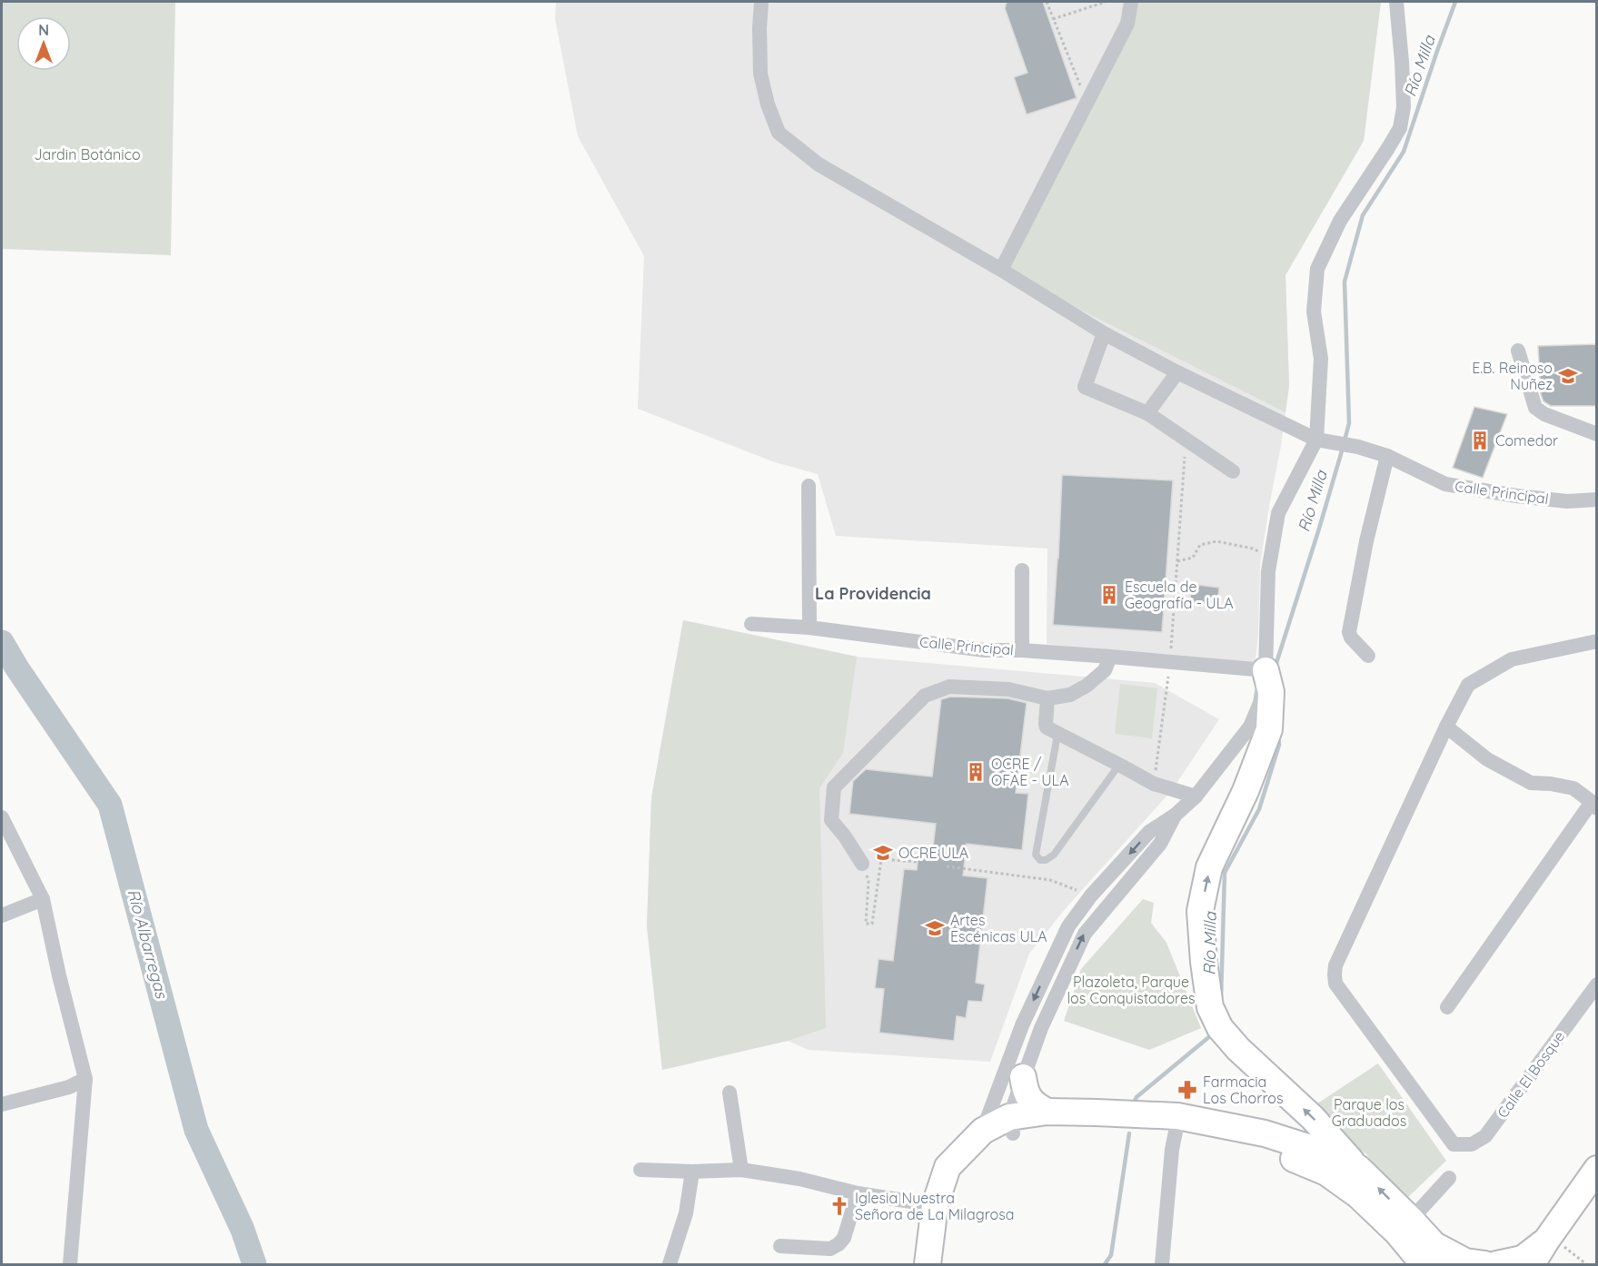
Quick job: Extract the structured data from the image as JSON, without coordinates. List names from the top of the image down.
{
  "streets": {
    "street": ["Calle Principal", "Calle El Bosque"]
  },
  "districts": ["La Providencia"],
  "water": ["Río Milla", "Río Albarregas"],
  "parks": ["Jardin Botánico", "Plazoleta, Parque los Conquistadores", "Parque los Graduados"],
  "places": {
    "school or university": ["E.B. Reinoso Nuñez", "OCRE ULA", "Artes Escénicas ULA"],
    "building": ["Comedor", "Escuela de Geografía - ULA", "OCRE / OFAE - ULA"],
    "pharmacy": ["Farmacia Los Chorros"],
    "church": ["Iglesia Nuestra Señora de La Milagrosa"]
  },
  "north": "top"
}
